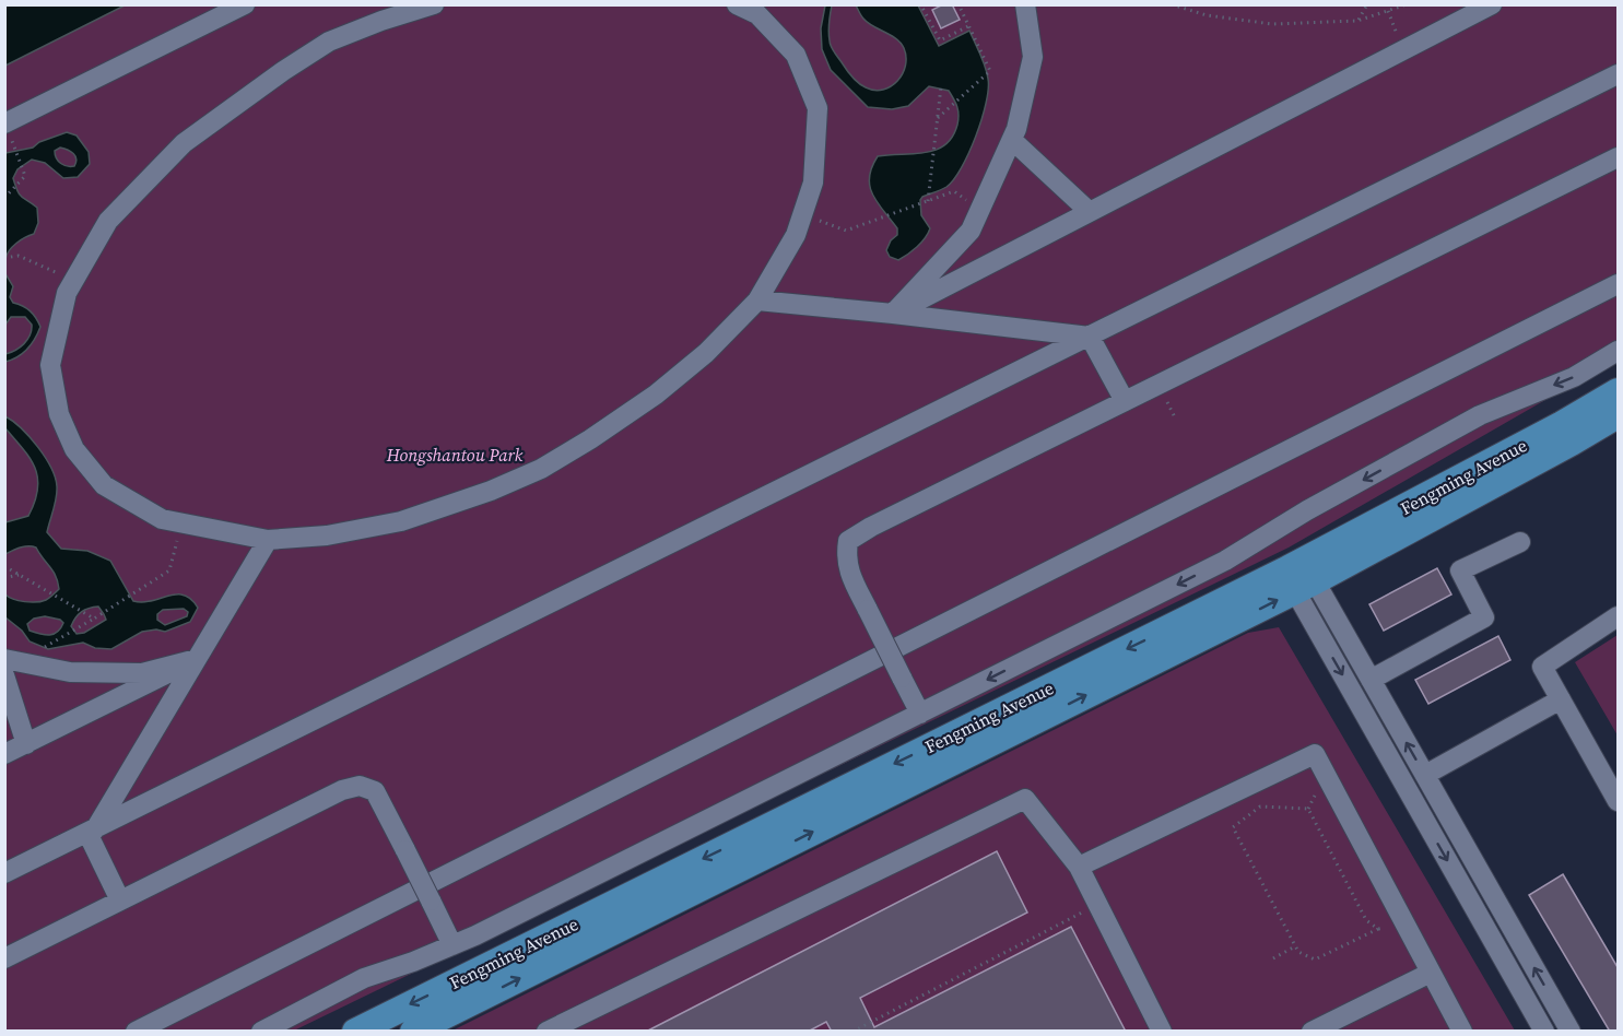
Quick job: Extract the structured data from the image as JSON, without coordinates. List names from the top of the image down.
{
  "streets": {
    "main road": ["Fengming Avenue"]
  },
  "parks": ["Hongshantou Park"]
}
